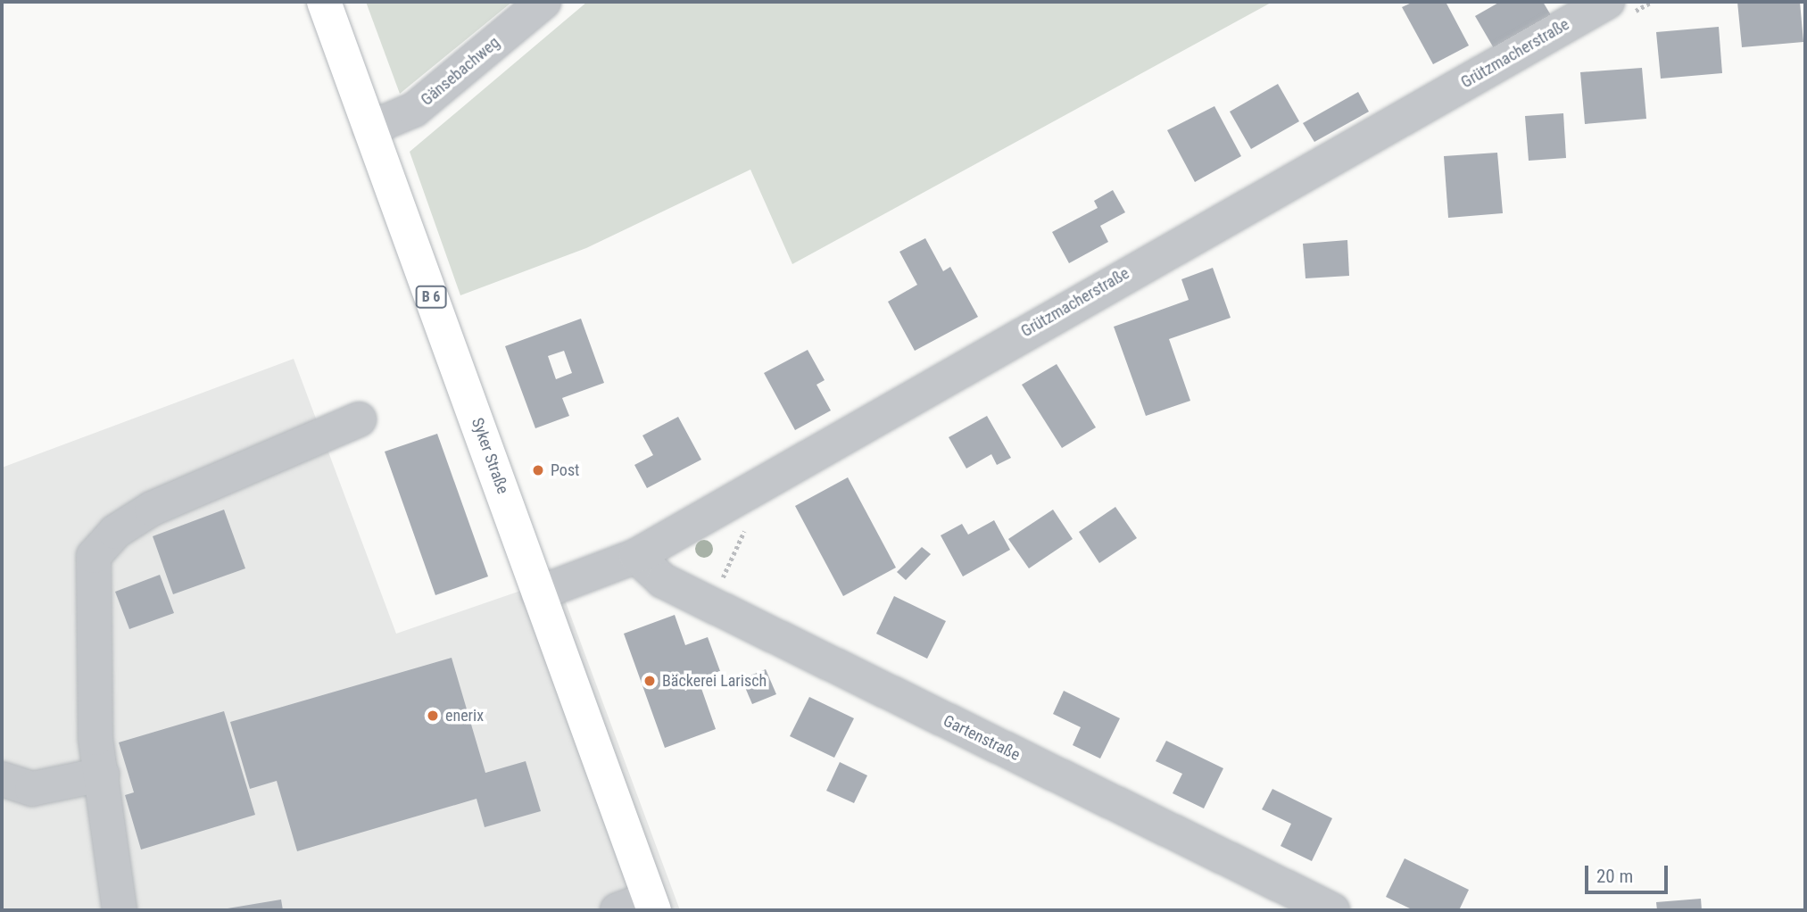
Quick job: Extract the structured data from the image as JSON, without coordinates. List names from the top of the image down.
{
  "streets": {
    "main road": ["B 6", "Syker Straße"],
    "street": ["Grützmacherstraße", "Gänsebachweg", "Gartenstraße"]
  },
  "crossings": [
    ["Grützmacherstraße", "Syker Straße"],
    ["Grützmacherstraße", "Gartenstraße"],
    ["Gänsebachweg", "Syker Straße"]
  ],
  "places": ["Post", "Bäckerei Larisch", "enerix"],
  "scale_bar": "20 m"
}
